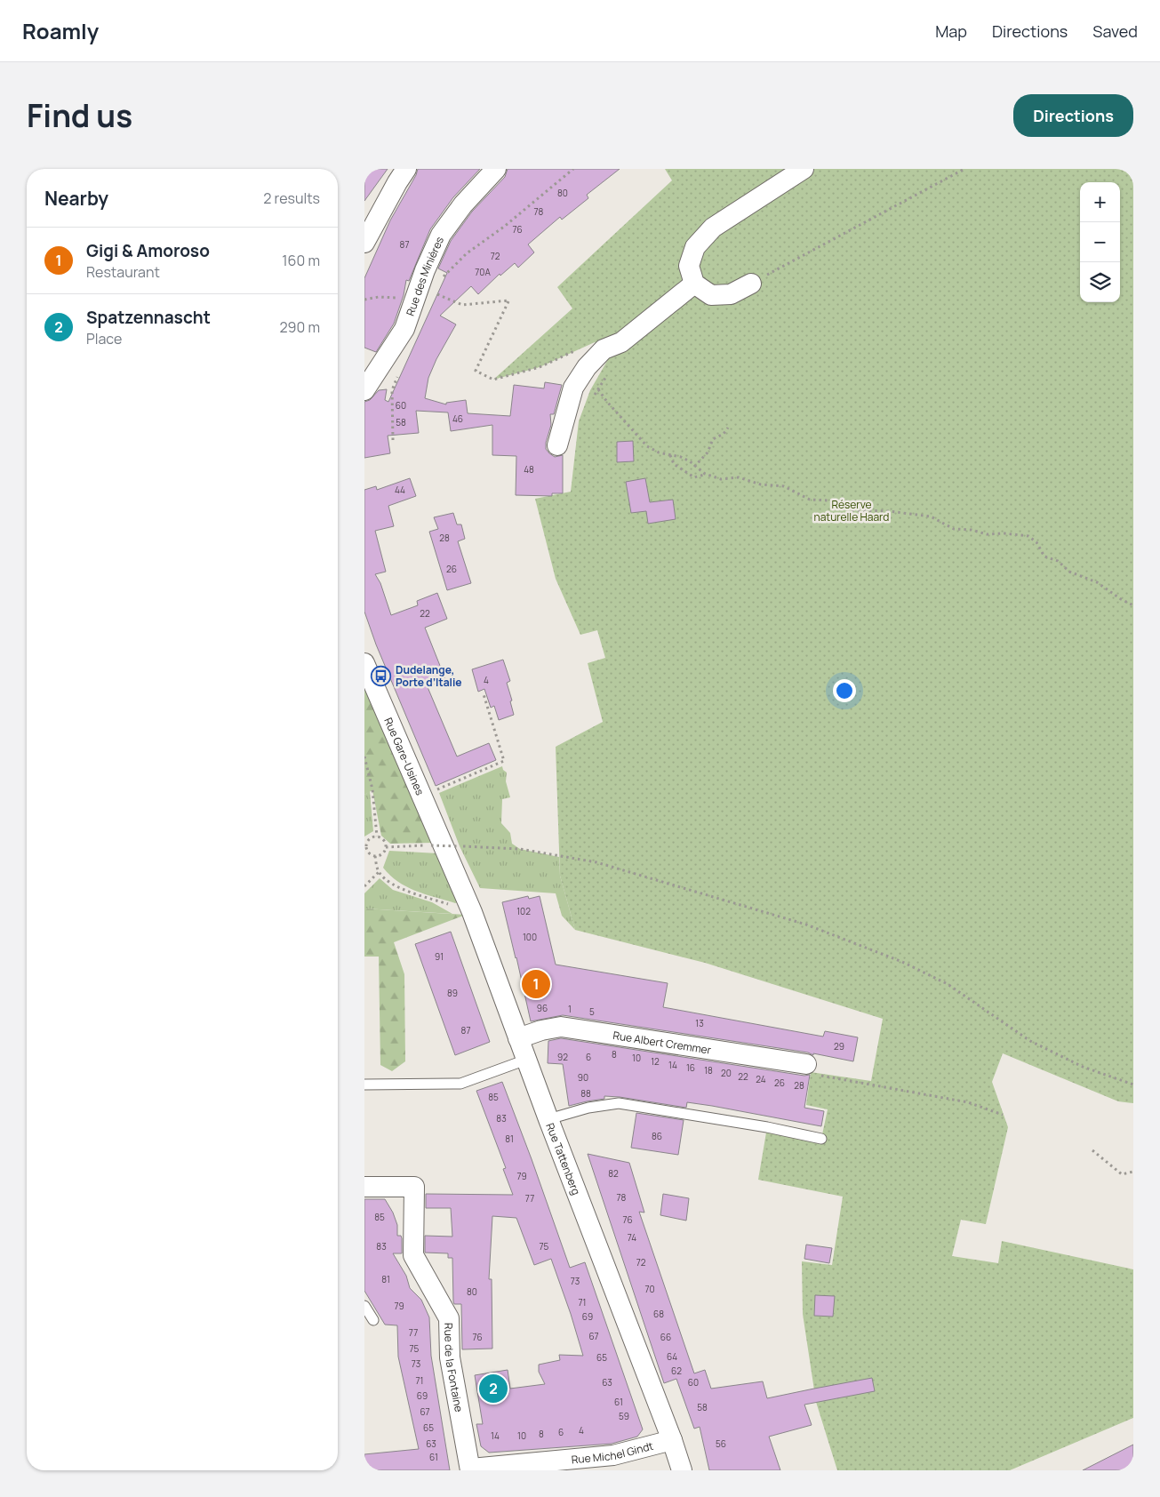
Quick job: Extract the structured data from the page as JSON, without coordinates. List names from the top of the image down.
{
  "streets": {
    "street": [
      "Rue des Minières",
      "Rue Gare-Usines",
      "Rue Albert Cremmer",
      "Rue Tattenberg",
      "Rue de la Fontaine",
      "Rue Michel Gindt"
    ]
  },
  "crossings": [
    ["Rue Gare-Usines", "Rue Tattenberg"],
    ["Rue Albert Cremmer", "Rue Tattenberg"],
    ["Rue Tattenberg", "Rue Michel Gindt"],
    ["Rue de la Fontaine", "Rue Michel Gindt"]
  ],
  "parks": ["Réserve naturelle Haard"],
  "places": {
    "bus stop": ["Dudelange, Porte d’Italie"]
  },
  "house_numbers": [
    "80",
    "78",
    "76",
    "87",
    "72",
    "70A",
    "60",
    "46",
    "58",
    "48",
    "44",
    "28",
    "26",
    "22",
    "4",
    "102",
    "100",
    "91",
    "89",
    "96",
    "1",
    "5",
    "13",
    "87",
    "29",
    "8",
    "92",
    "6",
    "10",
    "12",
    "14",
    "16",
    "18",
    "20",
    "22",
    "90",
    "24",
    "26",
    "28",
    "88",
    "85",
    "83",
    "86",
    "81",
    "82",
    "79",
    "78",
    "77",
    "85",
    "76",
    "74",
    "83",
    "75",
    "72",
    "81",
    "73",
    "70",
    "80",
    "71",
    "79",
    "68",
    "69",
    "77",
    "67",
    "76",
    "66",
    "75",
    "64",
    "65",
    "73",
    "62",
    "71",
    "63",
    "60",
    "69",
    "61",
    "58",
    "67",
    "59",
    "65",
    "4",
    "6",
    "8",
    "14",
    "10",
    "63",
    "56",
    "61"
  ],
  "page": {
    "header": "Roamly",
    "nav": ["Map", "Directions", "Saved"],
    "title": "Find us",
    "buttons": "Directions",
    "heading": ["Nearby", "2 results"],
    "map_buttons": ["+", "−"],
    "list": [
      {
        "mark": "1",
        "name": "Gigi & Amoroso",
        "note": "Restaurant",
        "value": "160 m"
      },
      {
        "mark": "2",
        "name": "Spatzennascht",
        "note": "Place",
        "value": "290 m"
      }
    ],
    "pins": ["1", "2"]
  }
}
